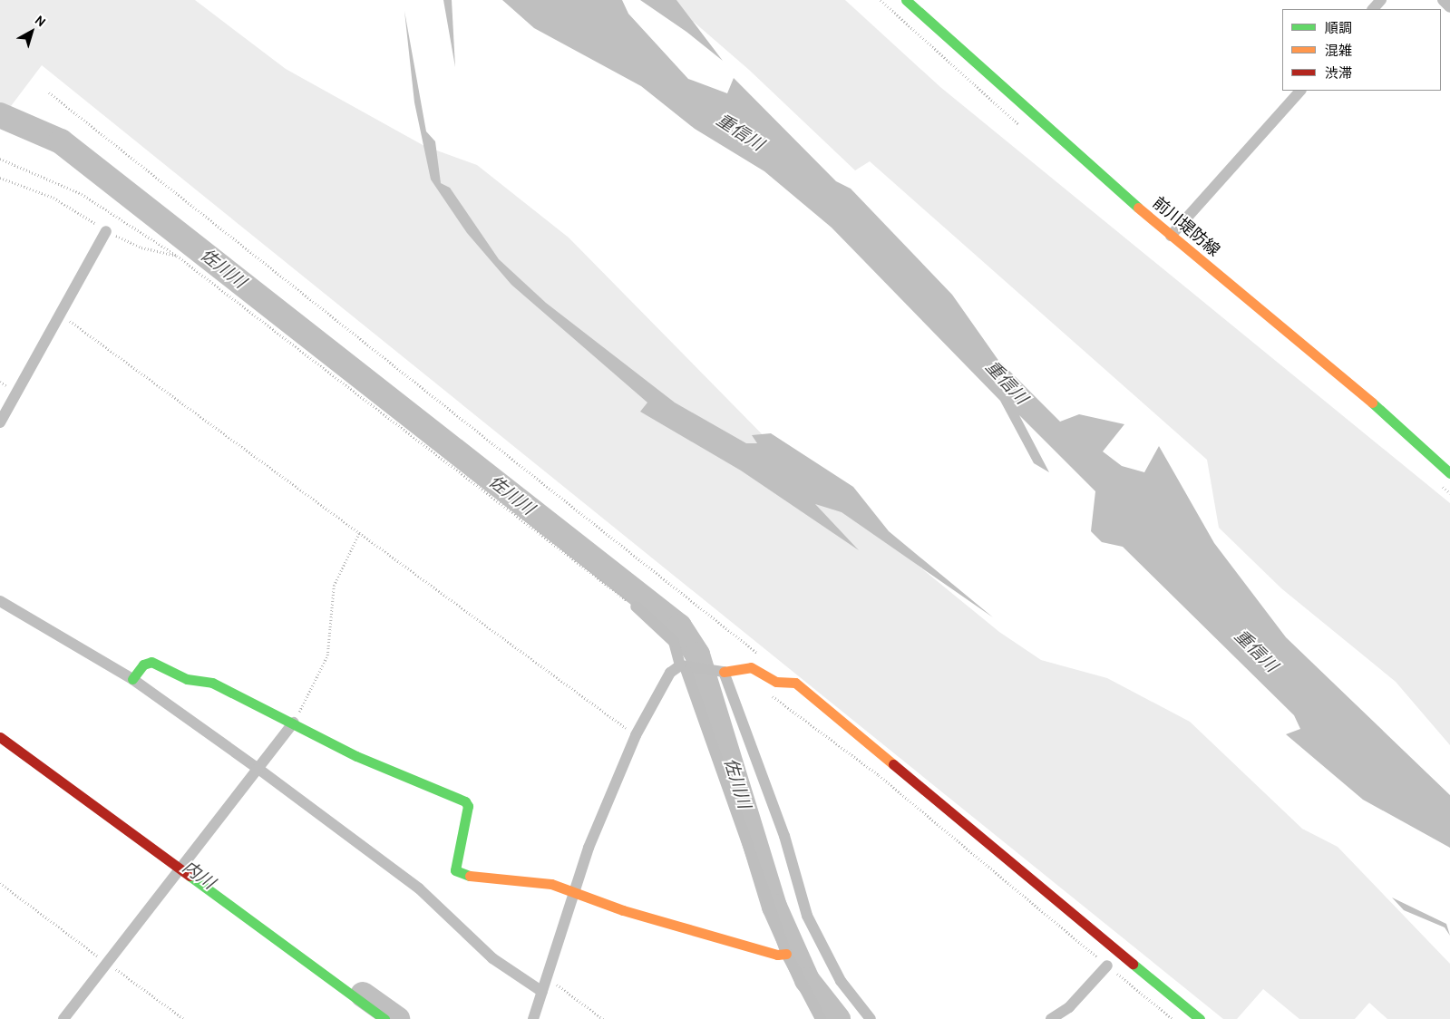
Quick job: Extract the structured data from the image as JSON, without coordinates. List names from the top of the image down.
{
  "streets": {
    "street": ["前川堤防線"]
  },
  "water": ["重信川", "佐川川", "内川"],
  "legend": ["順調", "混雑", "渋滞"],
  "north": "top right"
}
